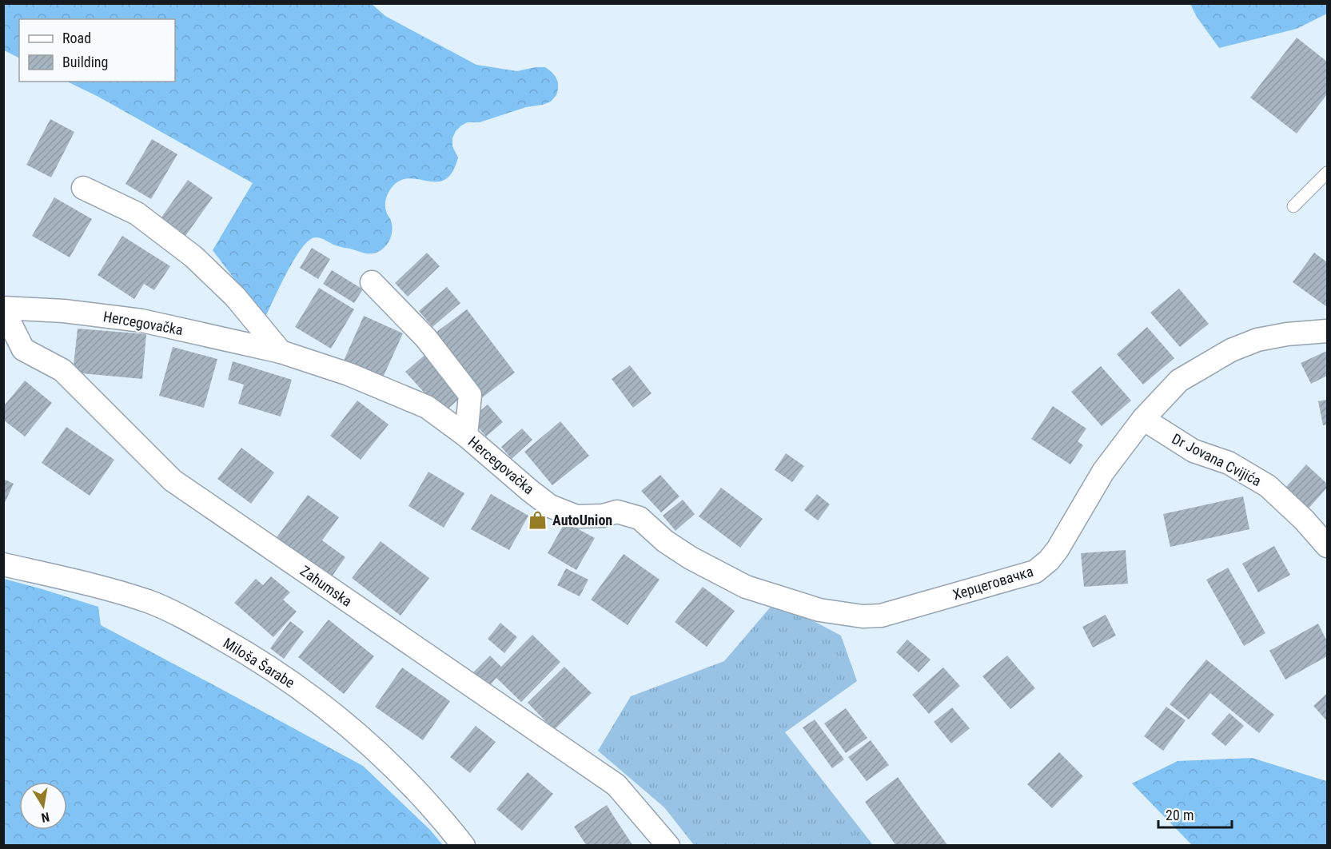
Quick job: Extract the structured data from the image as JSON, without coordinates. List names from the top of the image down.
{
  "streets": {
    "street": [
      "Hercegovačka",
      "Dr Jovana Cvijića",
      "Херцеговачка",
      "Zahumska",
      "Miloša Šarabe"
    ]
  },
  "crossings": [
    ["Hercegovačka", "Херцеговачка"],
    ["Hercegovačka", "Zahumska"],
    ["Dr Jovana Cvijića", "Херцеговачка"]
  ],
  "places": {
    "shop": ["AutoUnion"]
  },
  "legend": ["Road", "Building"],
  "scale_bar": "20 m",
  "north": "bottom"
}
